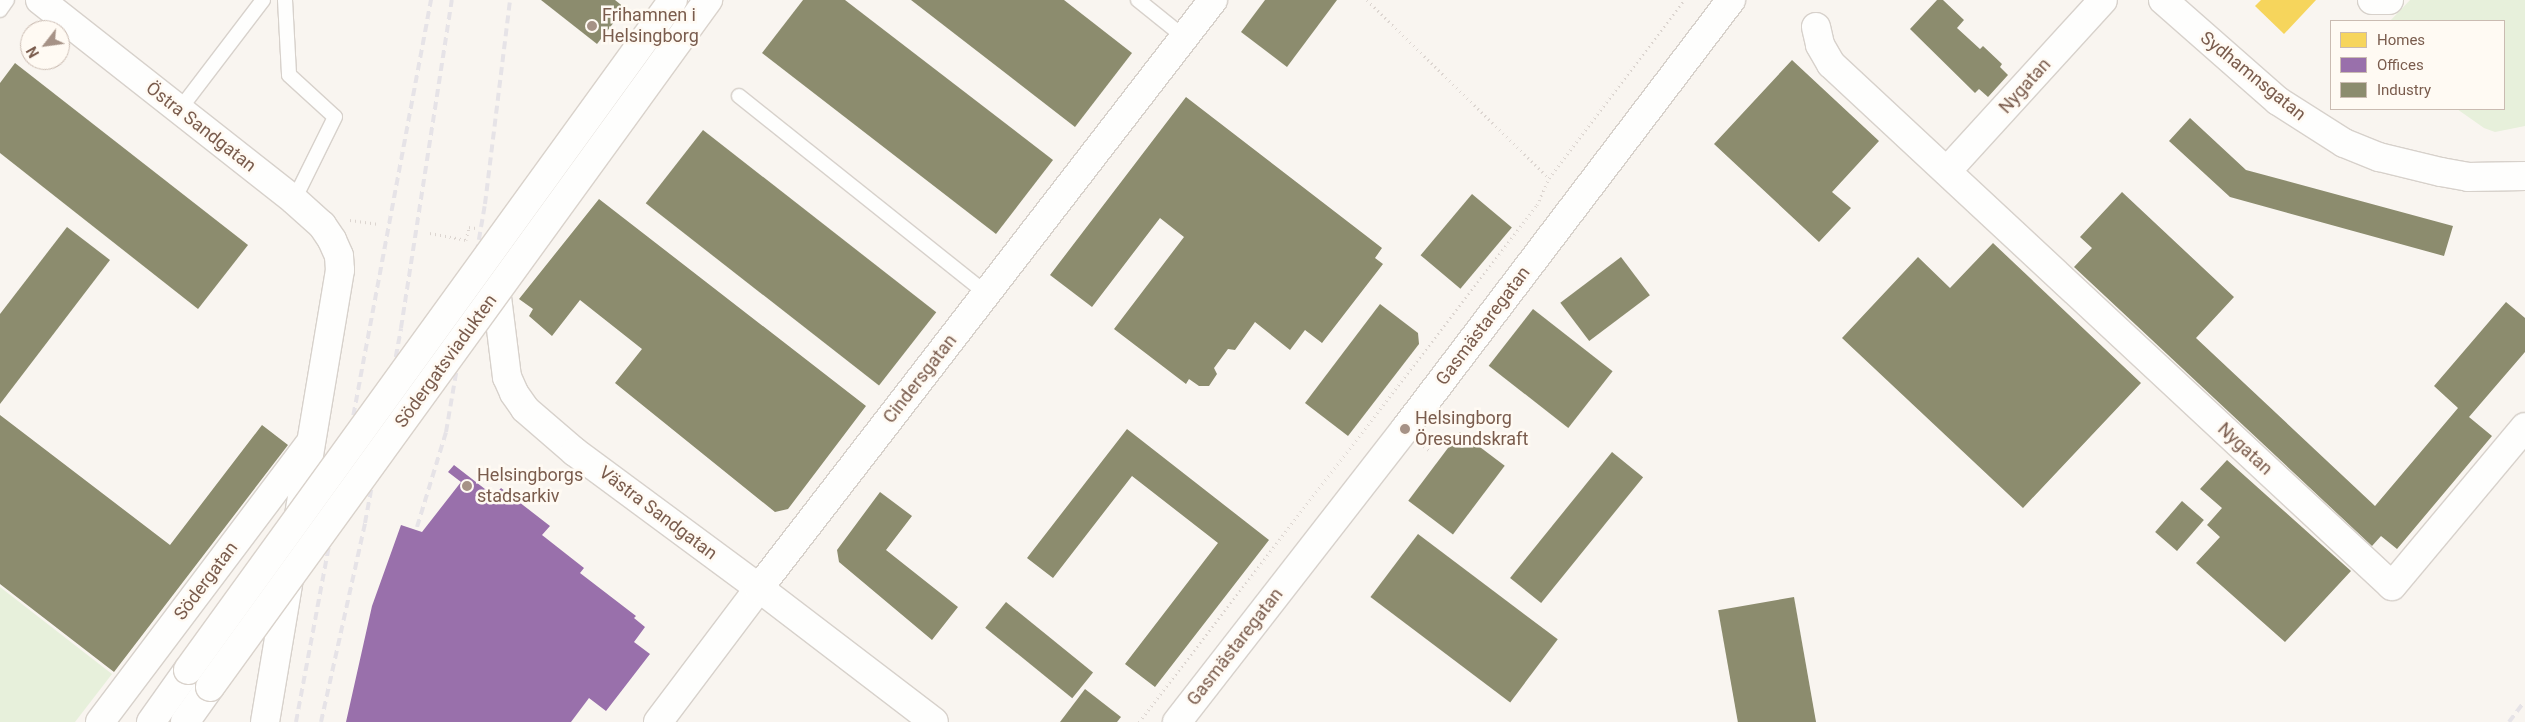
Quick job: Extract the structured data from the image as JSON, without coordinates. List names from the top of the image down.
{
  "streets": {
    "street": [
      "Sydhamnsgatan",
      "Nygatan",
      "Östra Sandgatan",
      "Gasmästaregatan",
      "Södergatsviadukten",
      "Cindersgatan",
      "Västra Sandgatan",
      "Södergatan"
    ]
  },
  "crossings": [
    ["Östra Sandgatan", "Södergatan"],
    ["Cindersgatan", "Västra Sandgatan"]
  ],
  "places": ["Frihamnen i Helsingborg", "Helsingborg Öresundskraft", "Helsingborgs stadsarkiv"],
  "legend": ["Homes", "Offices", "Industry"],
  "north": "bottom left"
}
